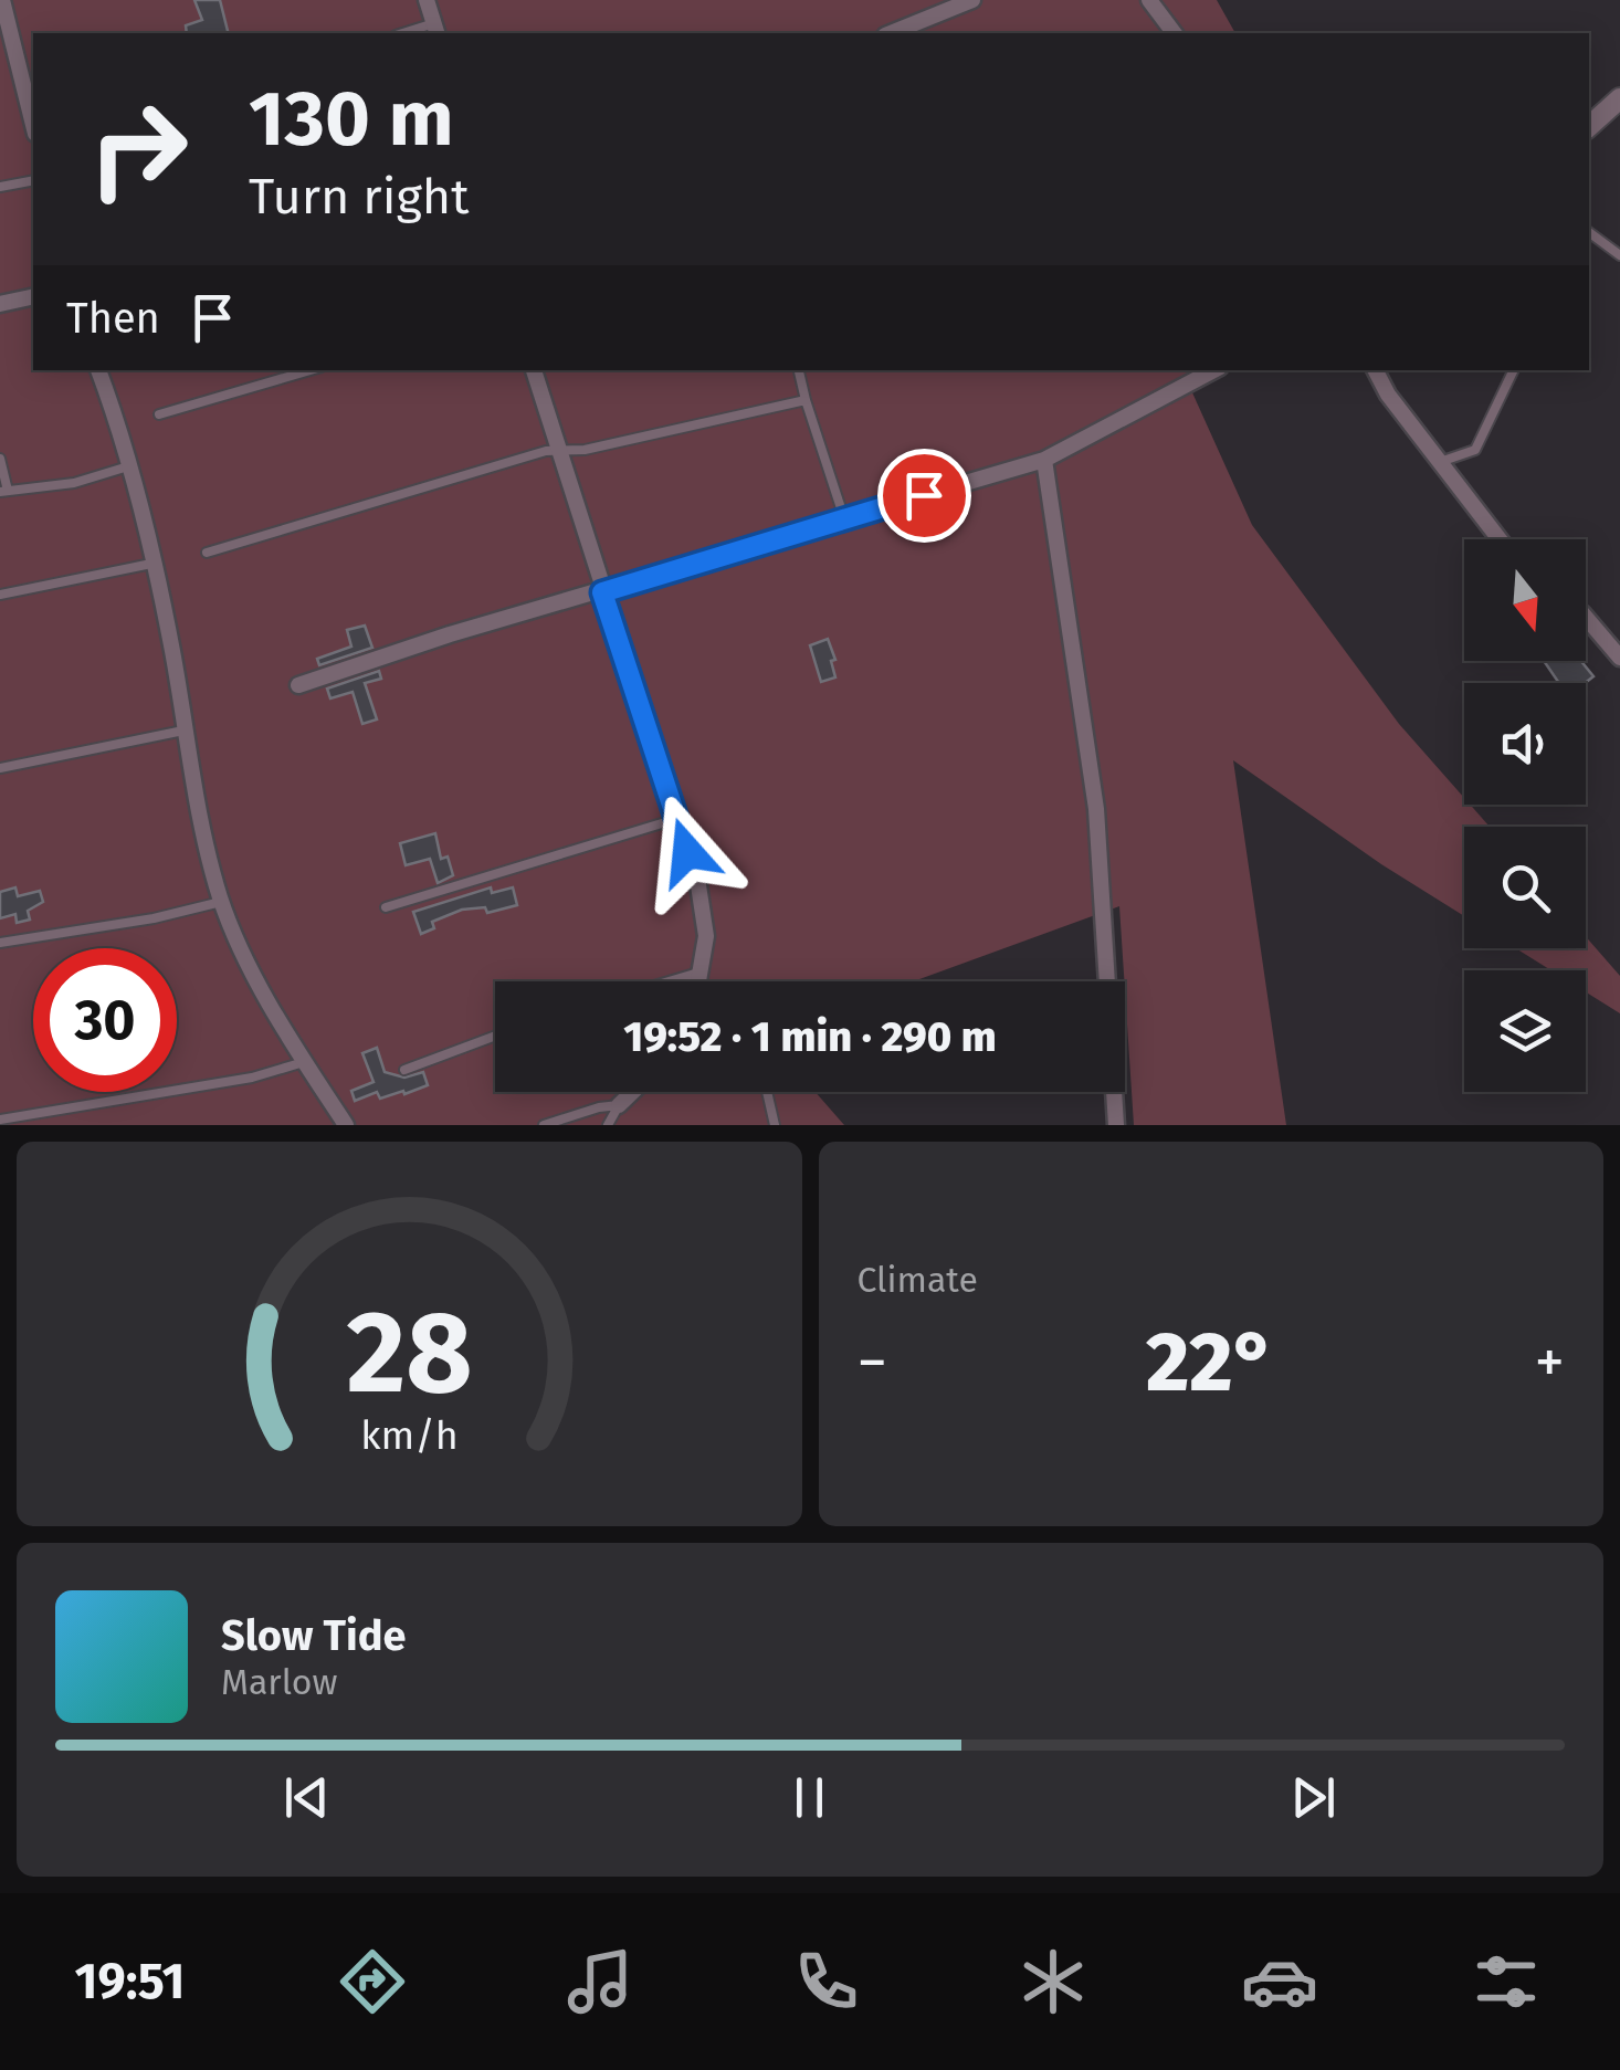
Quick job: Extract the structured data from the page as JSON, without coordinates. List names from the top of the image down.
{
  "north": "bottom",
  "page": {
    "turn": ["130 m", "Turn right"],
    "then": "Then",
    "limit": "30",
    "trip": "19:52 · 1 min · 290 m",
    "tile": "Climate",
    "heat": ["−", "22°", "+"],
    "song": ["Slow Tide", "Marlow"],
    "tabs": "19:51",
    "gauge": ["28", "km/h"]
  }
}
